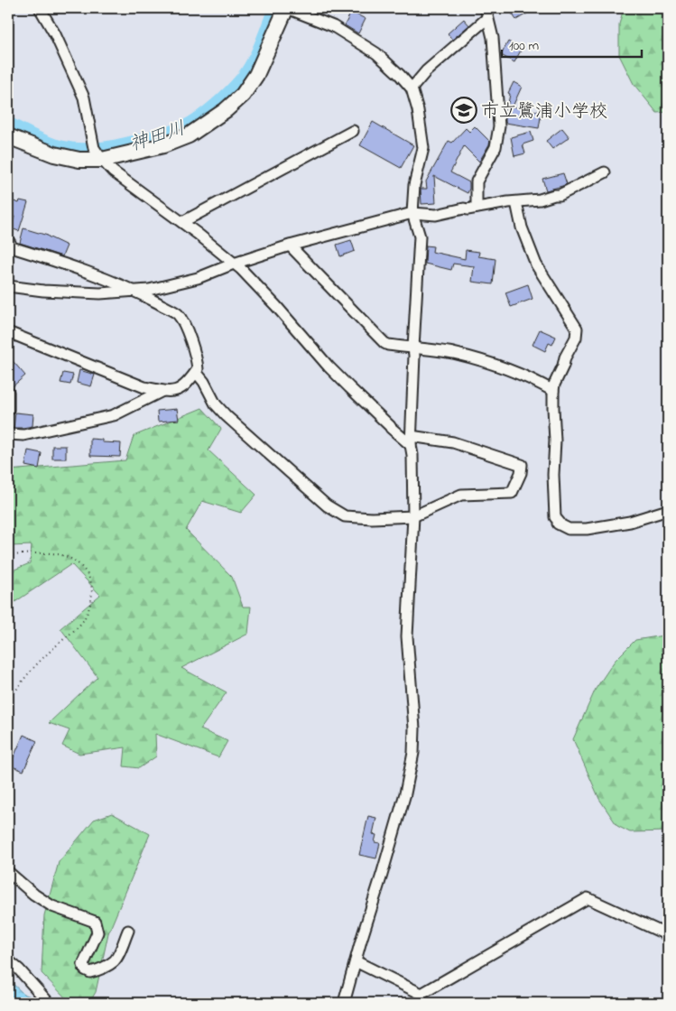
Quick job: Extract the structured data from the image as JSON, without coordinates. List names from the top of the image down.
{
  "water": ["神田川"],
  "places": {
    "school or university": ["市立鷺浦小学校"]
  },
  "scale_bar": "100 m"
}
